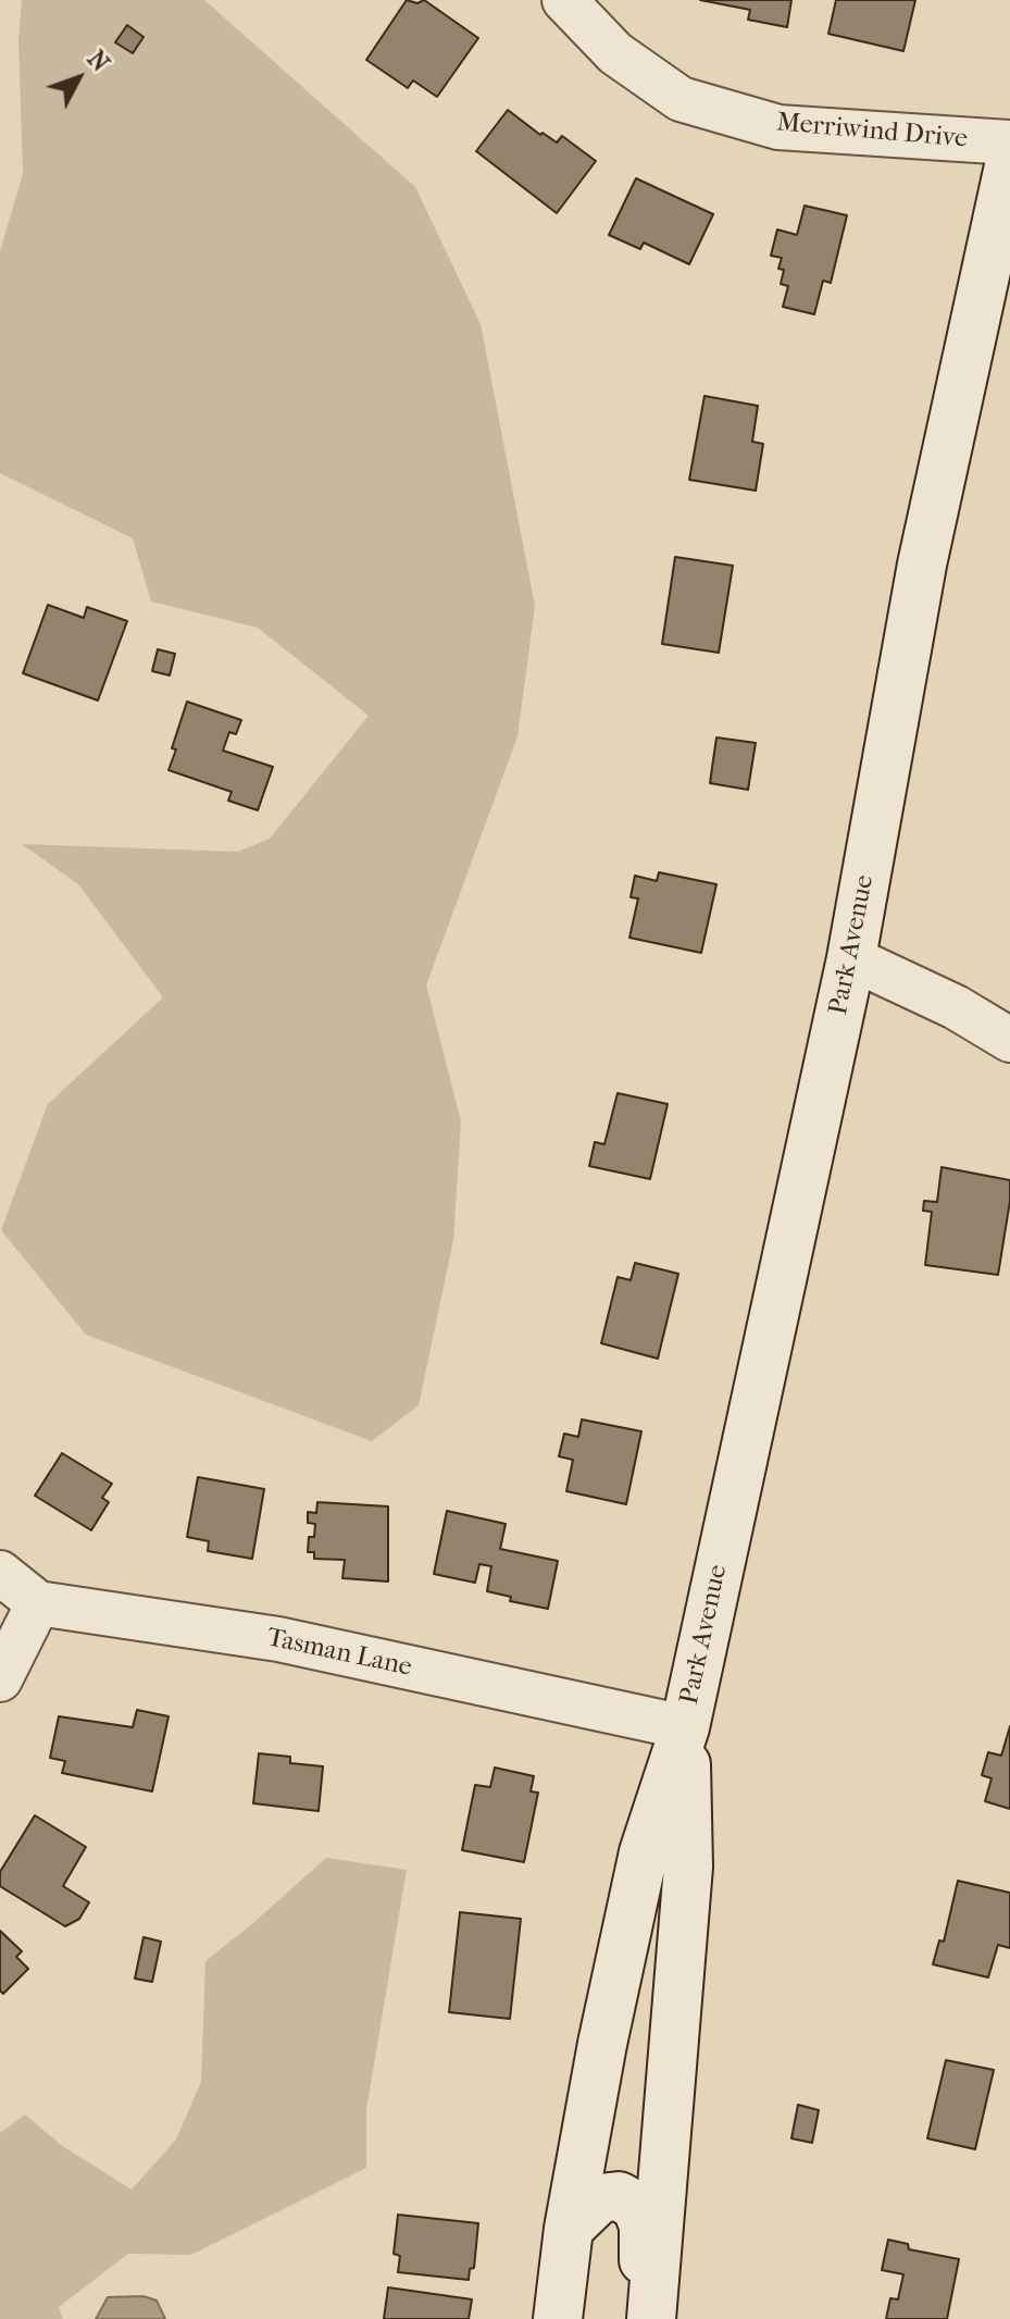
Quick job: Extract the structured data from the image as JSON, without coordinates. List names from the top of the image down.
{
  "streets": {
    "main road": ["Park Avenue"],
    "street": ["Merriwind Drive", "Tasman Lane"]
  },
  "crossings": [
    ["Park Avenue", "Tasman Lane"]
  ],
  "north": "top right"
}
